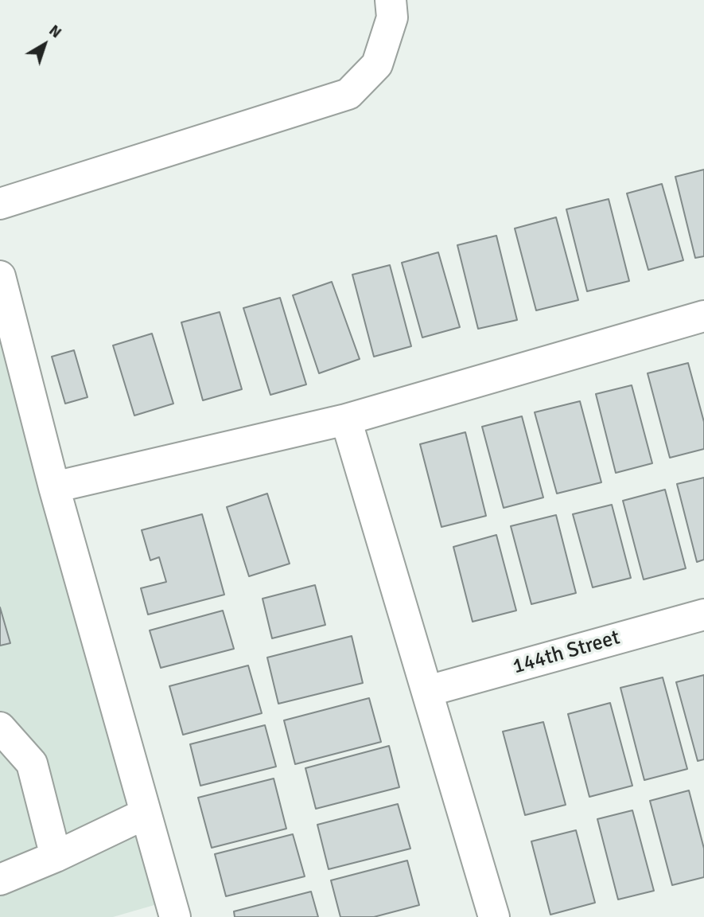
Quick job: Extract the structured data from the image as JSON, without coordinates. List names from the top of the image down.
{
  "streets": {
    "street": ["144th Street"]
  },
  "north": "top right"
}
